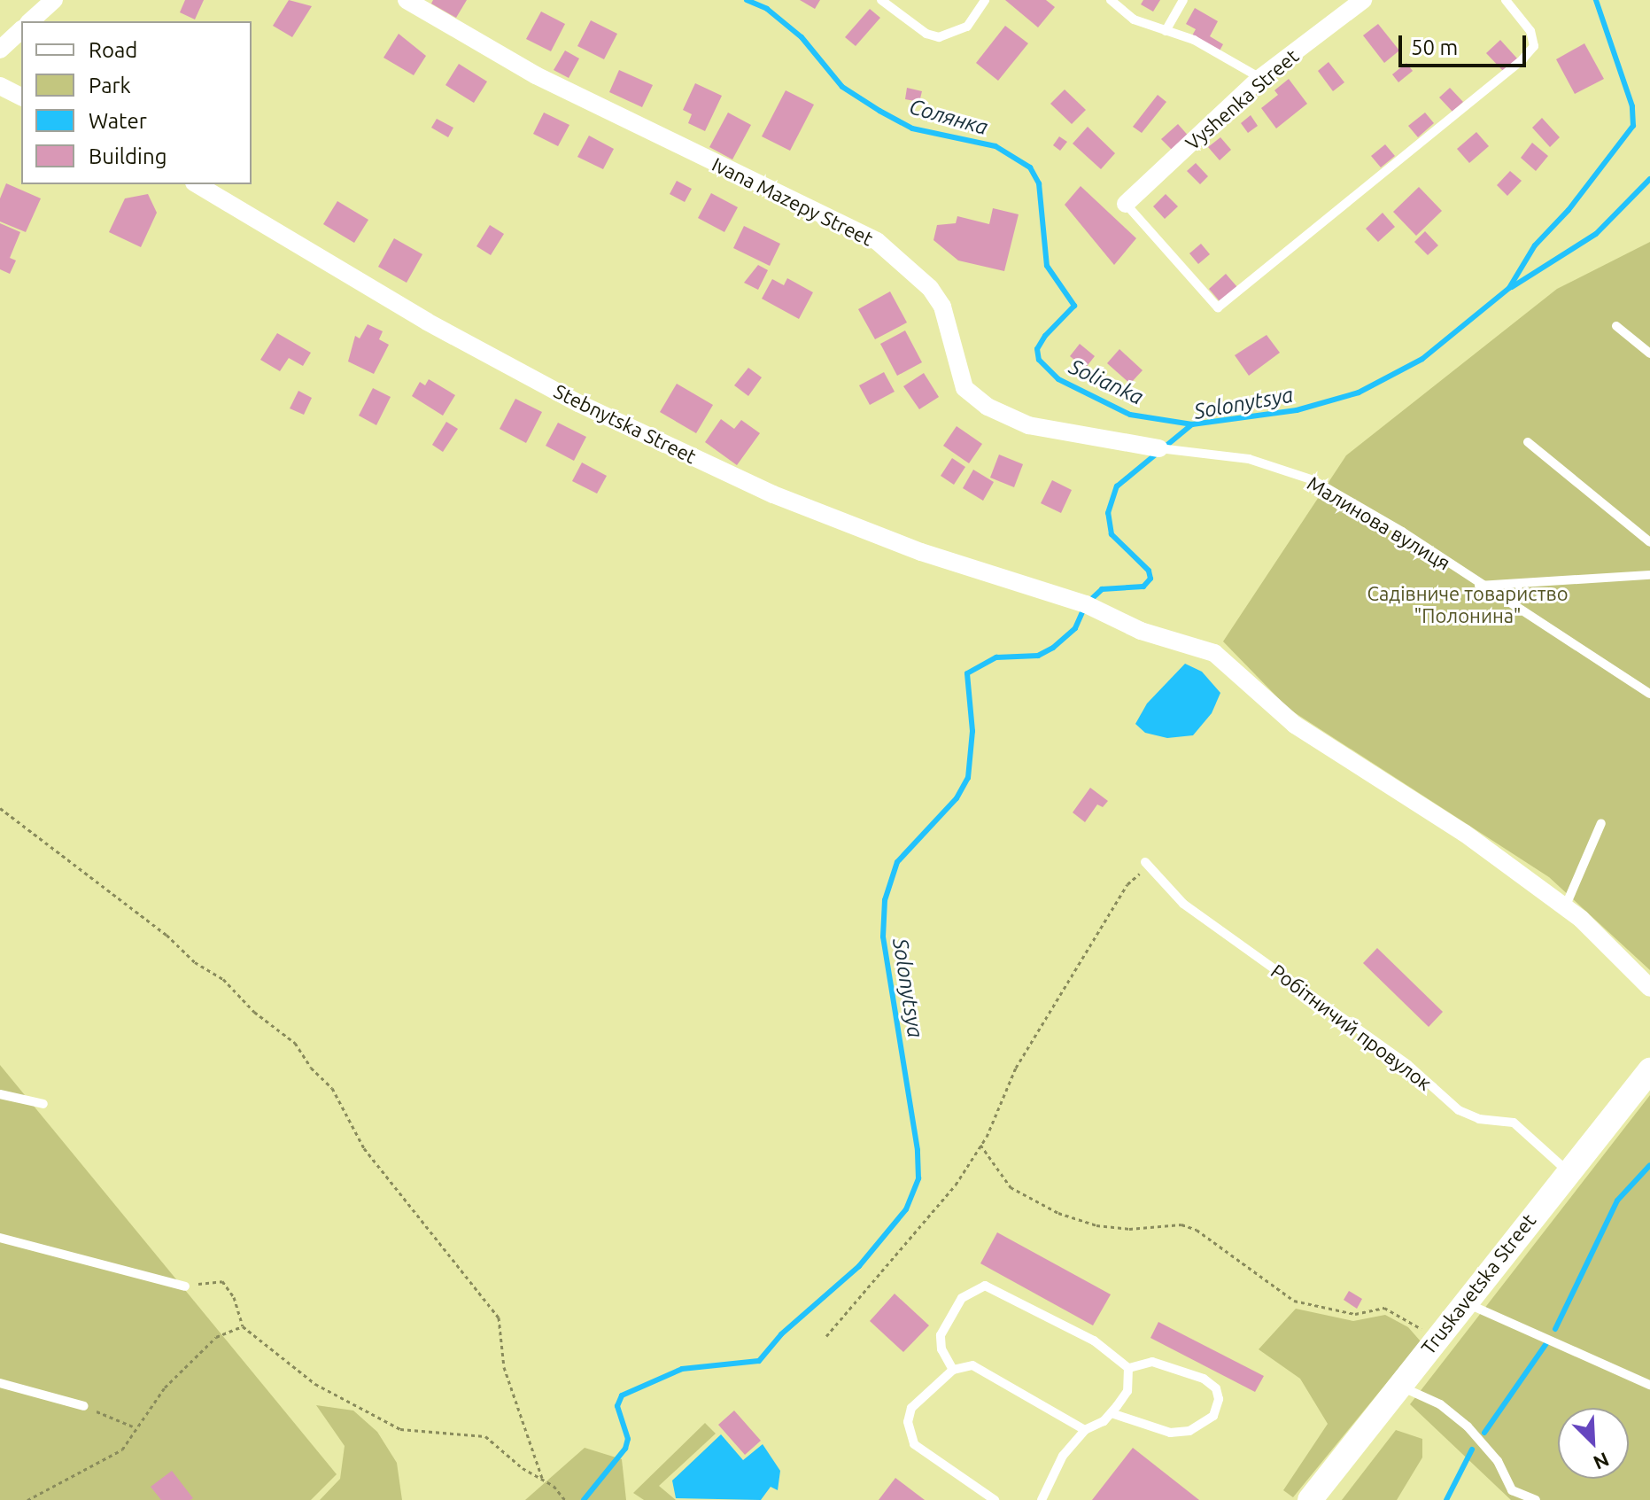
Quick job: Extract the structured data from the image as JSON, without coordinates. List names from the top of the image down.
{
  "streets": {
    "street": [
      "Vyshenka Street",
      "Ivana Mazepy Street",
      "Stebnytska Street",
      "Truskavetska Street"
    ],
    "lane": ["Малинова вулиця", "Робітничий провулок"]
  },
  "crossings": [
    ["Ivana Mazepy Street", "Малинова вулиця"],
    ["Робітничий провулок", "Truskavetska Street"]
  ],
  "water": ["Солянка", "Solianka", "Solonytsya"],
  "parks": ["Садівниче товариство \"Полонина\""],
  "legend": [
    "Road",
    "Park",
    "Water",
    "Building"
  ],
  "scale_bar": "50 m",
  "north": "bottom right"
}
